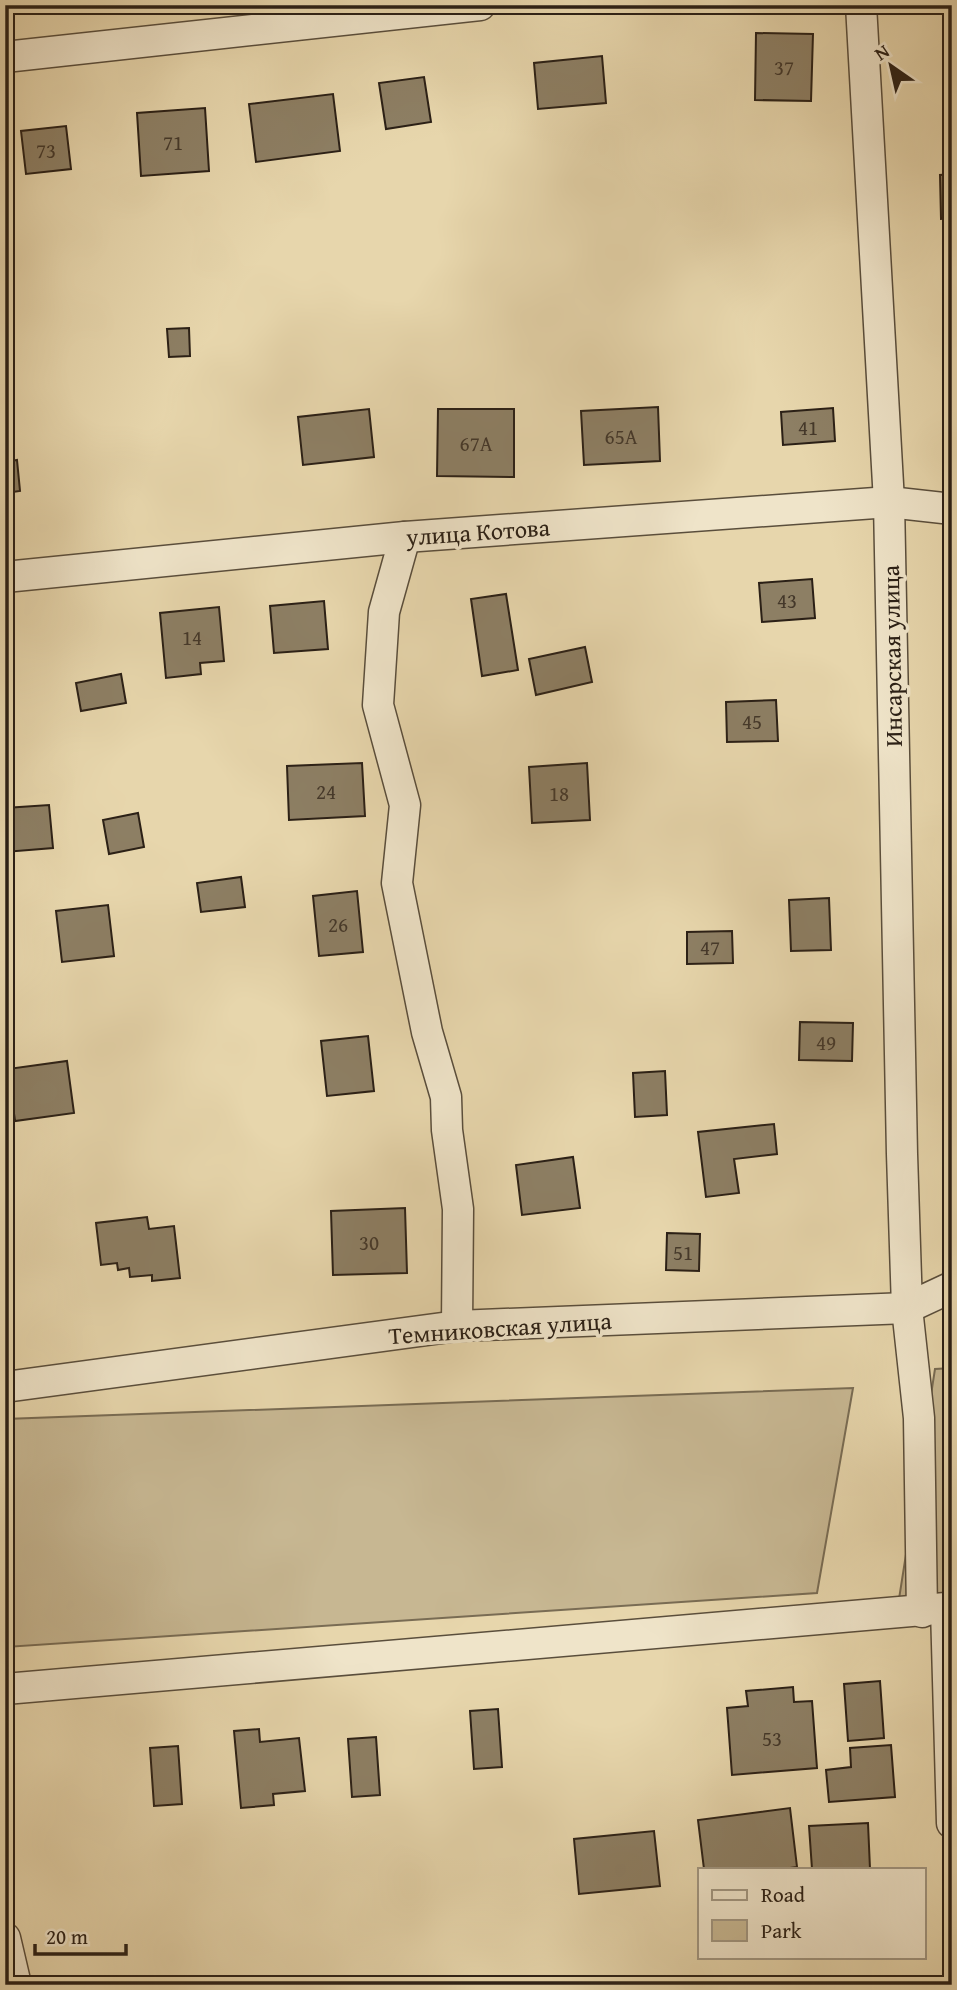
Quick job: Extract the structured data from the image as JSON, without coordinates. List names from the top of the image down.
{
  "streets": {
    "street": ["улица Котова", "Инсарская улица", "Темниковская улица"]
  },
  "crossings": [
    ["улица Котова", "Инсарская улица"],
    ["Инсарская улица", "Темниковская улица"]
  ],
  "house_numbers": [
    "37",
    "71",
    "73",
    "41",
    "65А",
    "67А",
    "43",
    "14",
    "45",
    "24",
    "18",
    "26",
    "47",
    "49",
    "30",
    "51",
    "53"
  ],
  "legend": ["Road", "Park"],
  "scale_bar": "20 m",
  "north": "top left"
}
